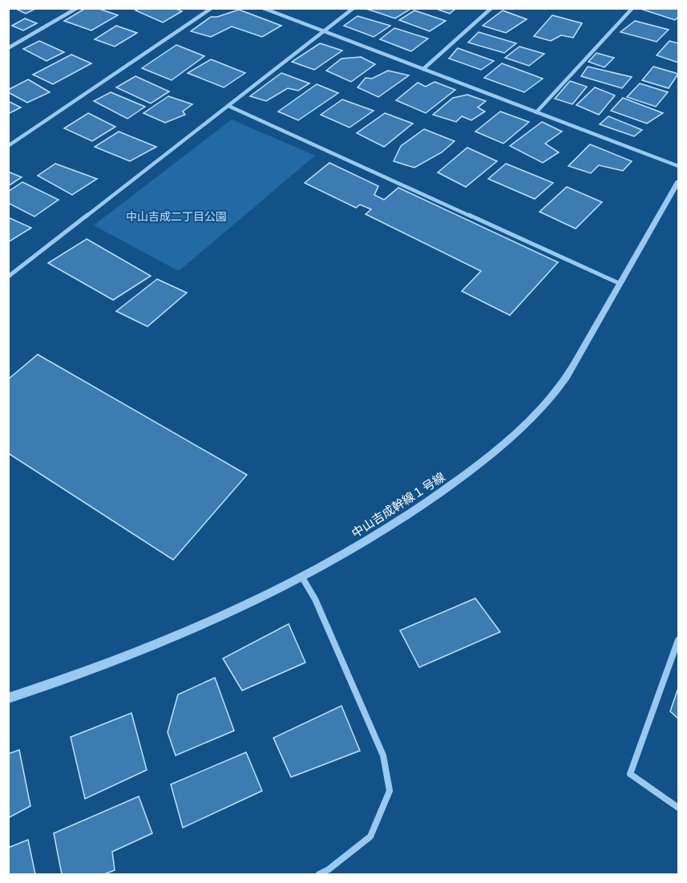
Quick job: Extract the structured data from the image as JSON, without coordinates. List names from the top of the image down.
{
  "streets": {
    "street": ["中山吉成幹線１号線"]
  },
  "parks": ["中山吉成二丁目公園"]
}
